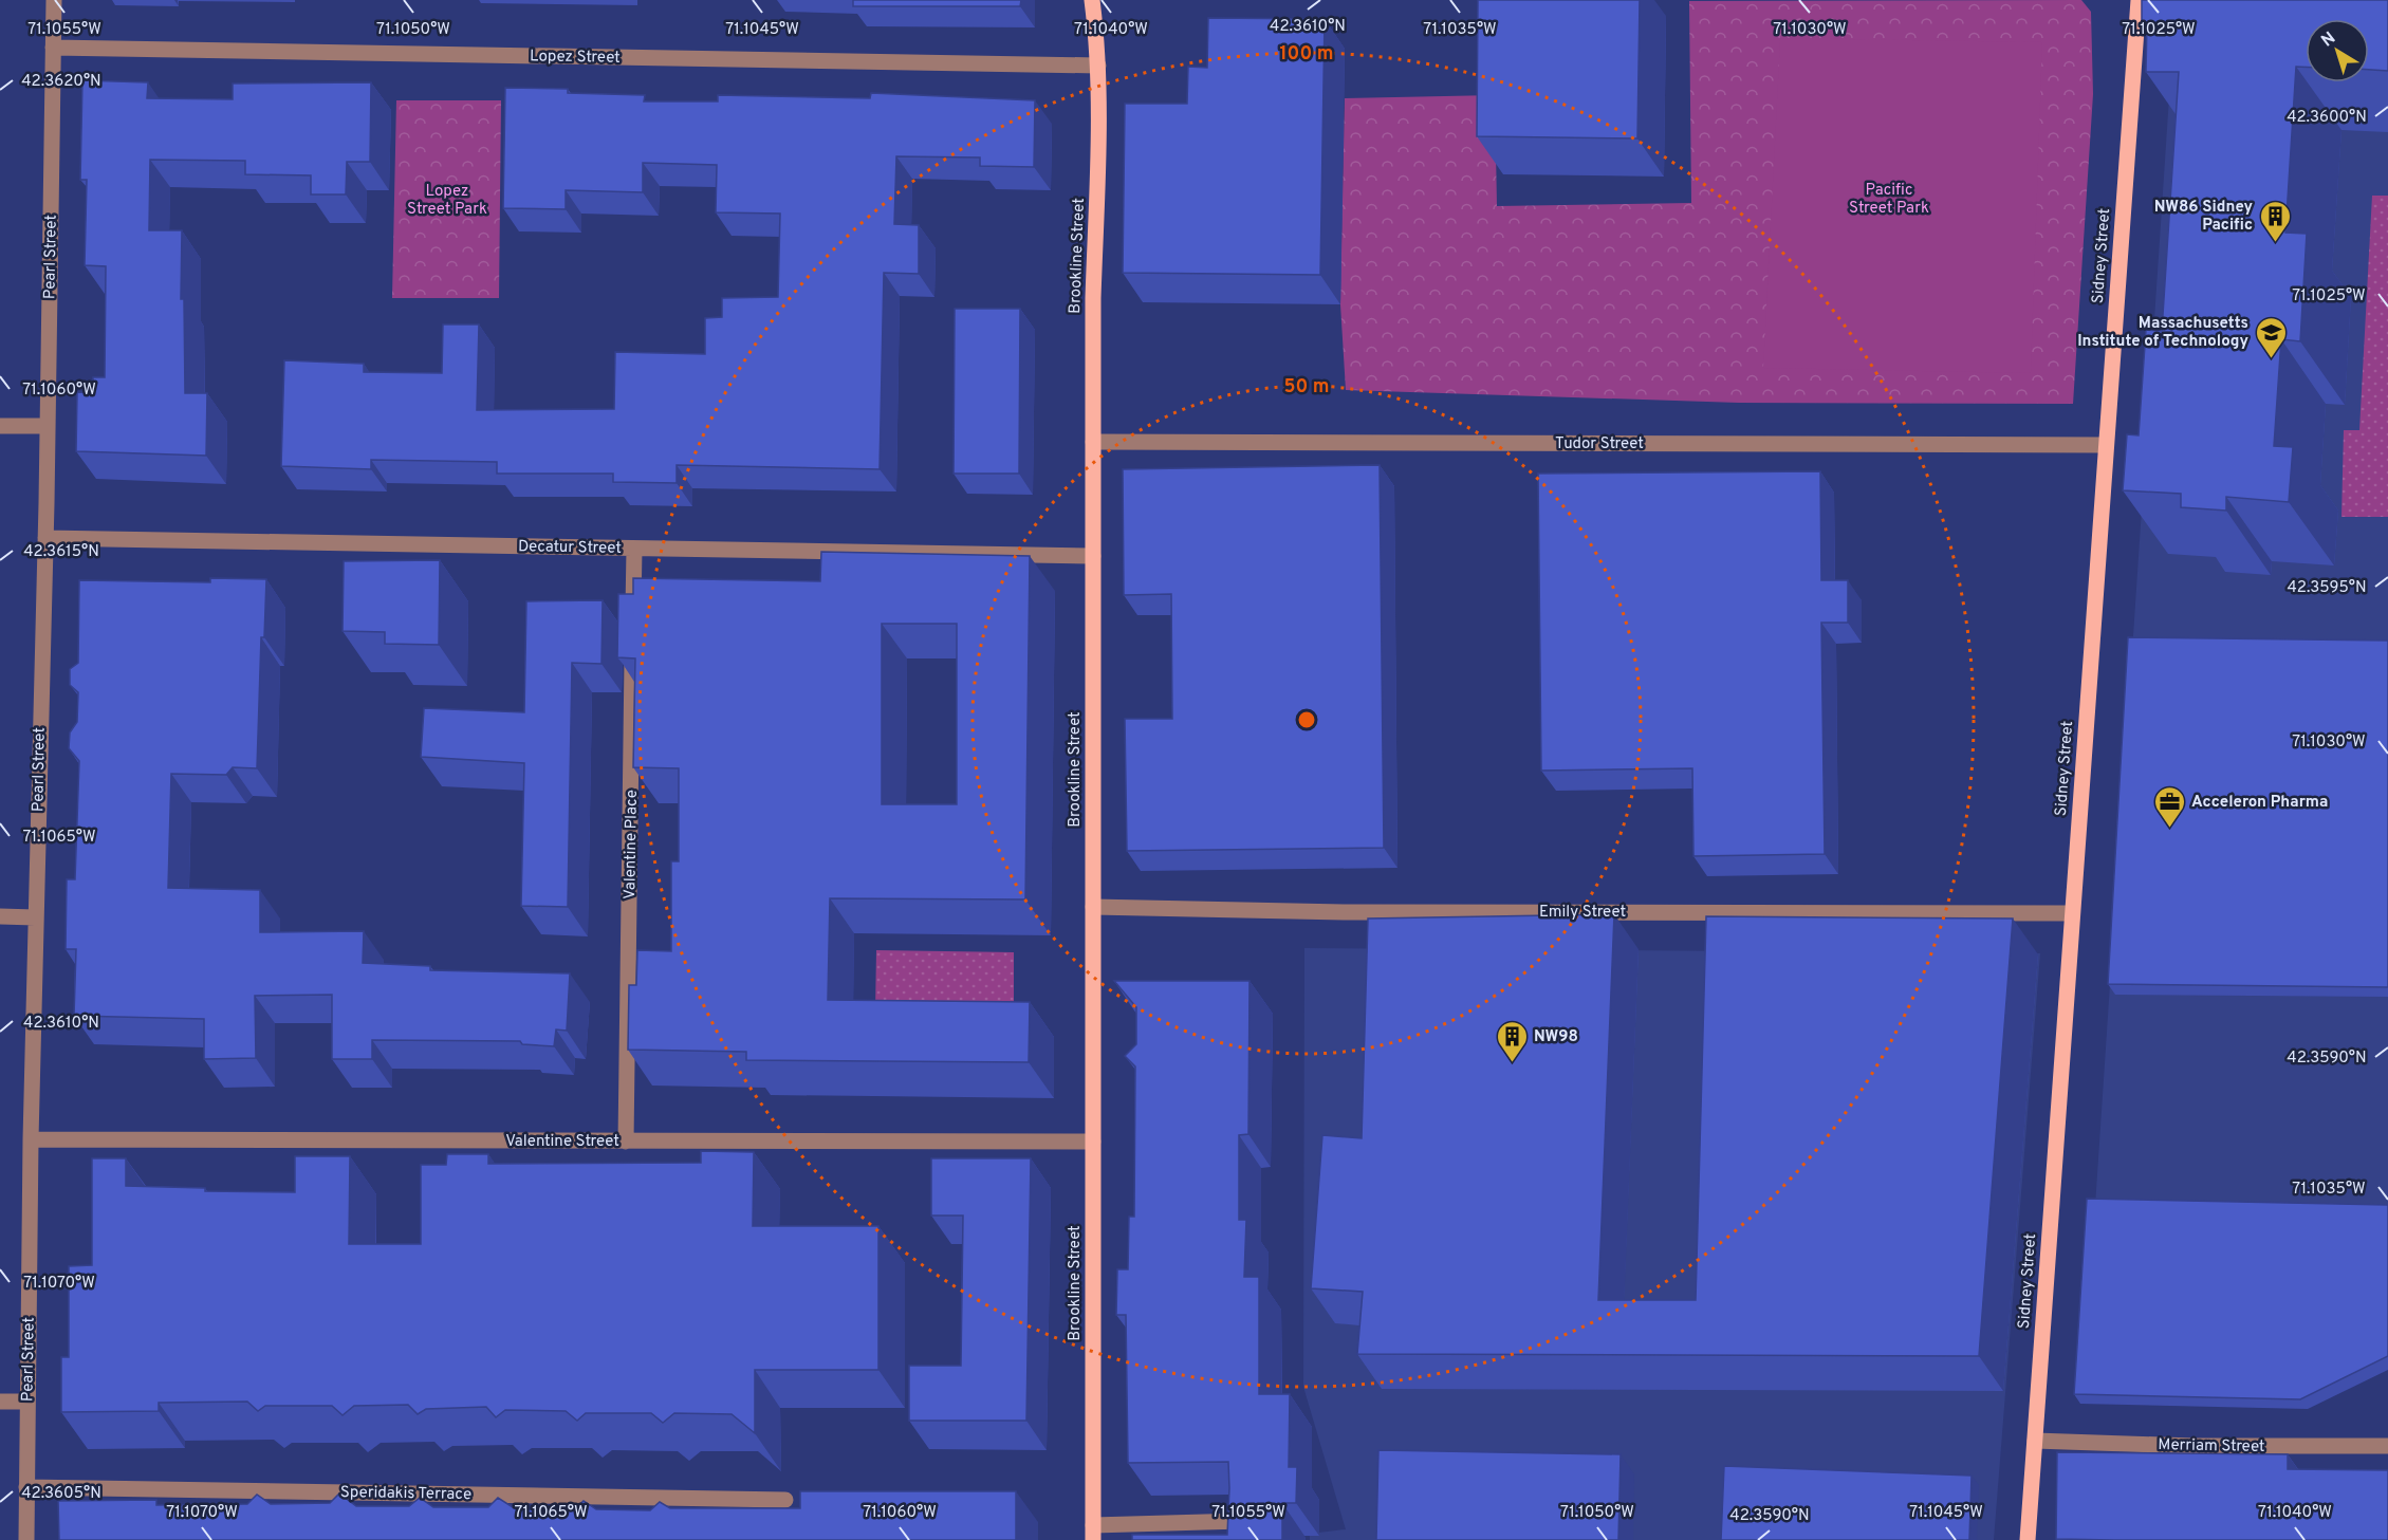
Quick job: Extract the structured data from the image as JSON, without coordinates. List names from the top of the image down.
{
  "streets": {
    "main road": ["Brookline Street", "Sidney Street"],
    "street": [
      "Lopez Street",
      "Pearl Street",
      "Tudor Street",
      "Decatur Street",
      "Valentine Place",
      "Emily Street",
      "Valentine Street",
      "Merriam Street",
      "Speridakis Terrace"
    ]
  },
  "crossings": [
    ["Lopez Street", "Brookline Street"],
    ["Lopez Street", "Pearl Street"],
    ["Brookline Street", "Tudor Street"],
    ["Brookline Street", "Decatur Street"],
    ["Brookline Street", "Emily Street"],
    ["Brookline Street", "Valentine Street"],
    ["Sidney Street", "Tudor Street"],
    ["Sidney Street", "Emily Street"],
    ["Sidney Street", "Merriam Street"],
    ["Pearl Street", "Decatur Street"],
    ["Pearl Street", "Valentine Street"],
    ["Pearl Street", "Speridakis Terrace"],
    ["Valentine Place", "Valentine Street"]
  ],
  "parks": ["Pacific Street Park", "Lopez Street Park"],
  "places": {
    "building": ["NW86 Sidney Pacific", "NW98"],
    "school or university": ["Massachusetts Institute of Technology"],
    "office": ["Acceleron Pharma"]
  },
  "north": "top left",
  "coordinates": [
    "42.3610°N",
    "71.1040°W",
    "71.1055°W",
    "71.1050°W",
    "71.1045°W",
    "71.1035°W",
    "71.1030°W",
    "71.1025°W",
    "42.3620°N",
    "42.3600°N",
    "71.1060°W",
    "42.3615°N",
    "42.3595°N",
    "71.1065°W",
    "42.3590°N",
    "71.1070°W",
    "42.3605°N"
  ],
  "rings": ["100 m", "50 m"]
}
